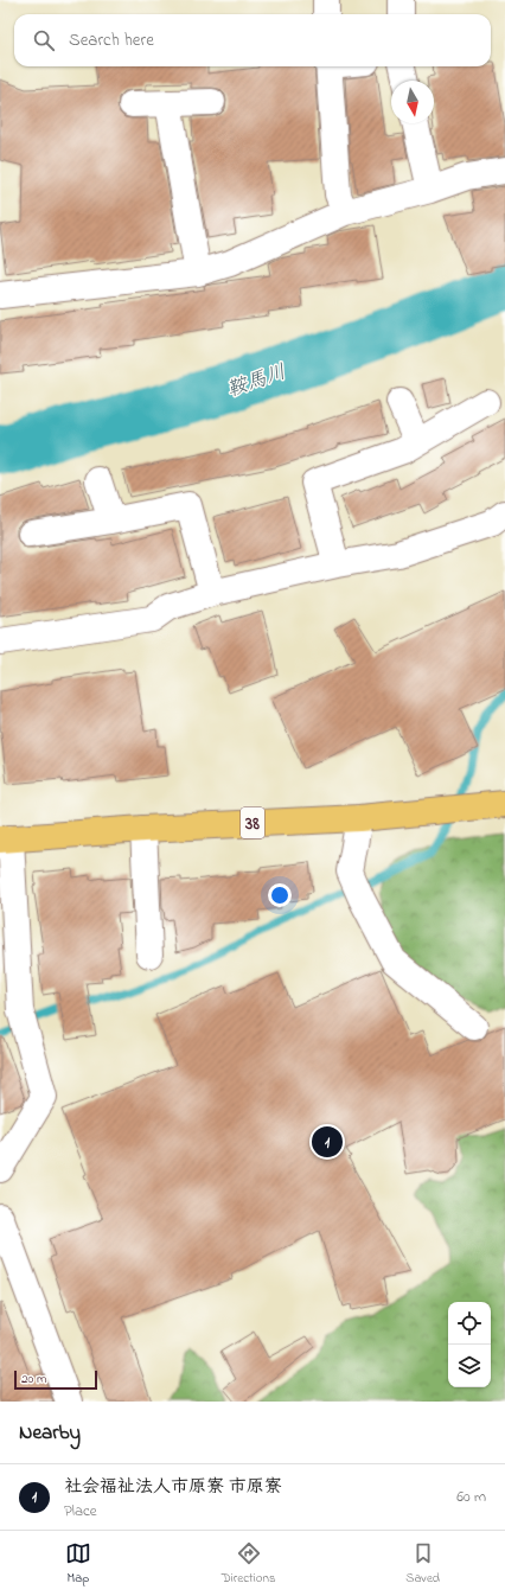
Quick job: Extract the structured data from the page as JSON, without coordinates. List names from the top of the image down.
{
  "streets": {
    "main road": ["38"]
  },
  "water": ["鞍馬川"],
  "scale_bar": "20 m",
  "north": "bottom",
  "page": {
    "search": "Search here",
    "pins": "1",
    "scale": "20 m",
    "heading": "Nearby",
    "list": [
      {
        "mark": "1",
        "name": "社会福祉法人市原寮 市原寮",
        "note": "Place",
        "value": "60 m"
      }
    ],
    "nav": ["Map", "Directions", "Saved"]
  }
}
